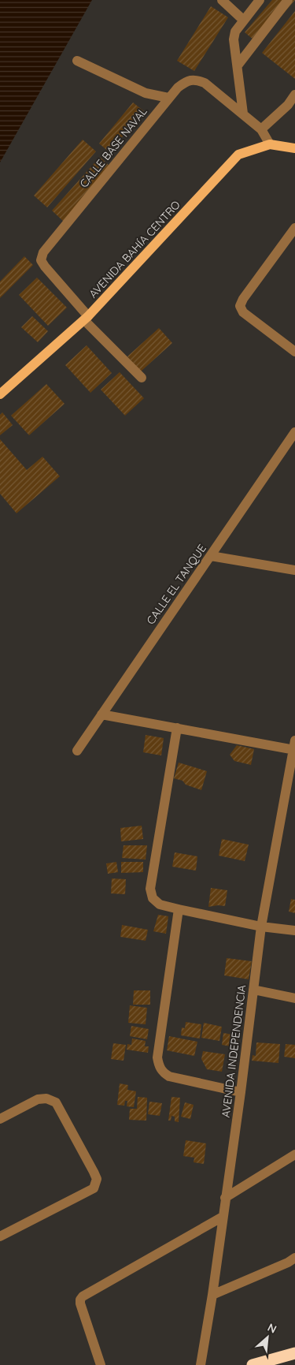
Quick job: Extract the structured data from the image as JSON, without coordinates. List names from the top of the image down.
{
  "streets": {
    "main road": ["AVENIDA BAHÍA CENTRO"],
    "street": ["CALLE BASE NAVAL", "CALLE EL TANQUE", "AVENIDA INDEPENDENCIA"]
  },
  "crossings": [
    ["CALLE BASE NAVAL", "AVENIDA BAHÍA CENTRO"]
  ],
  "north": "top right"
}
